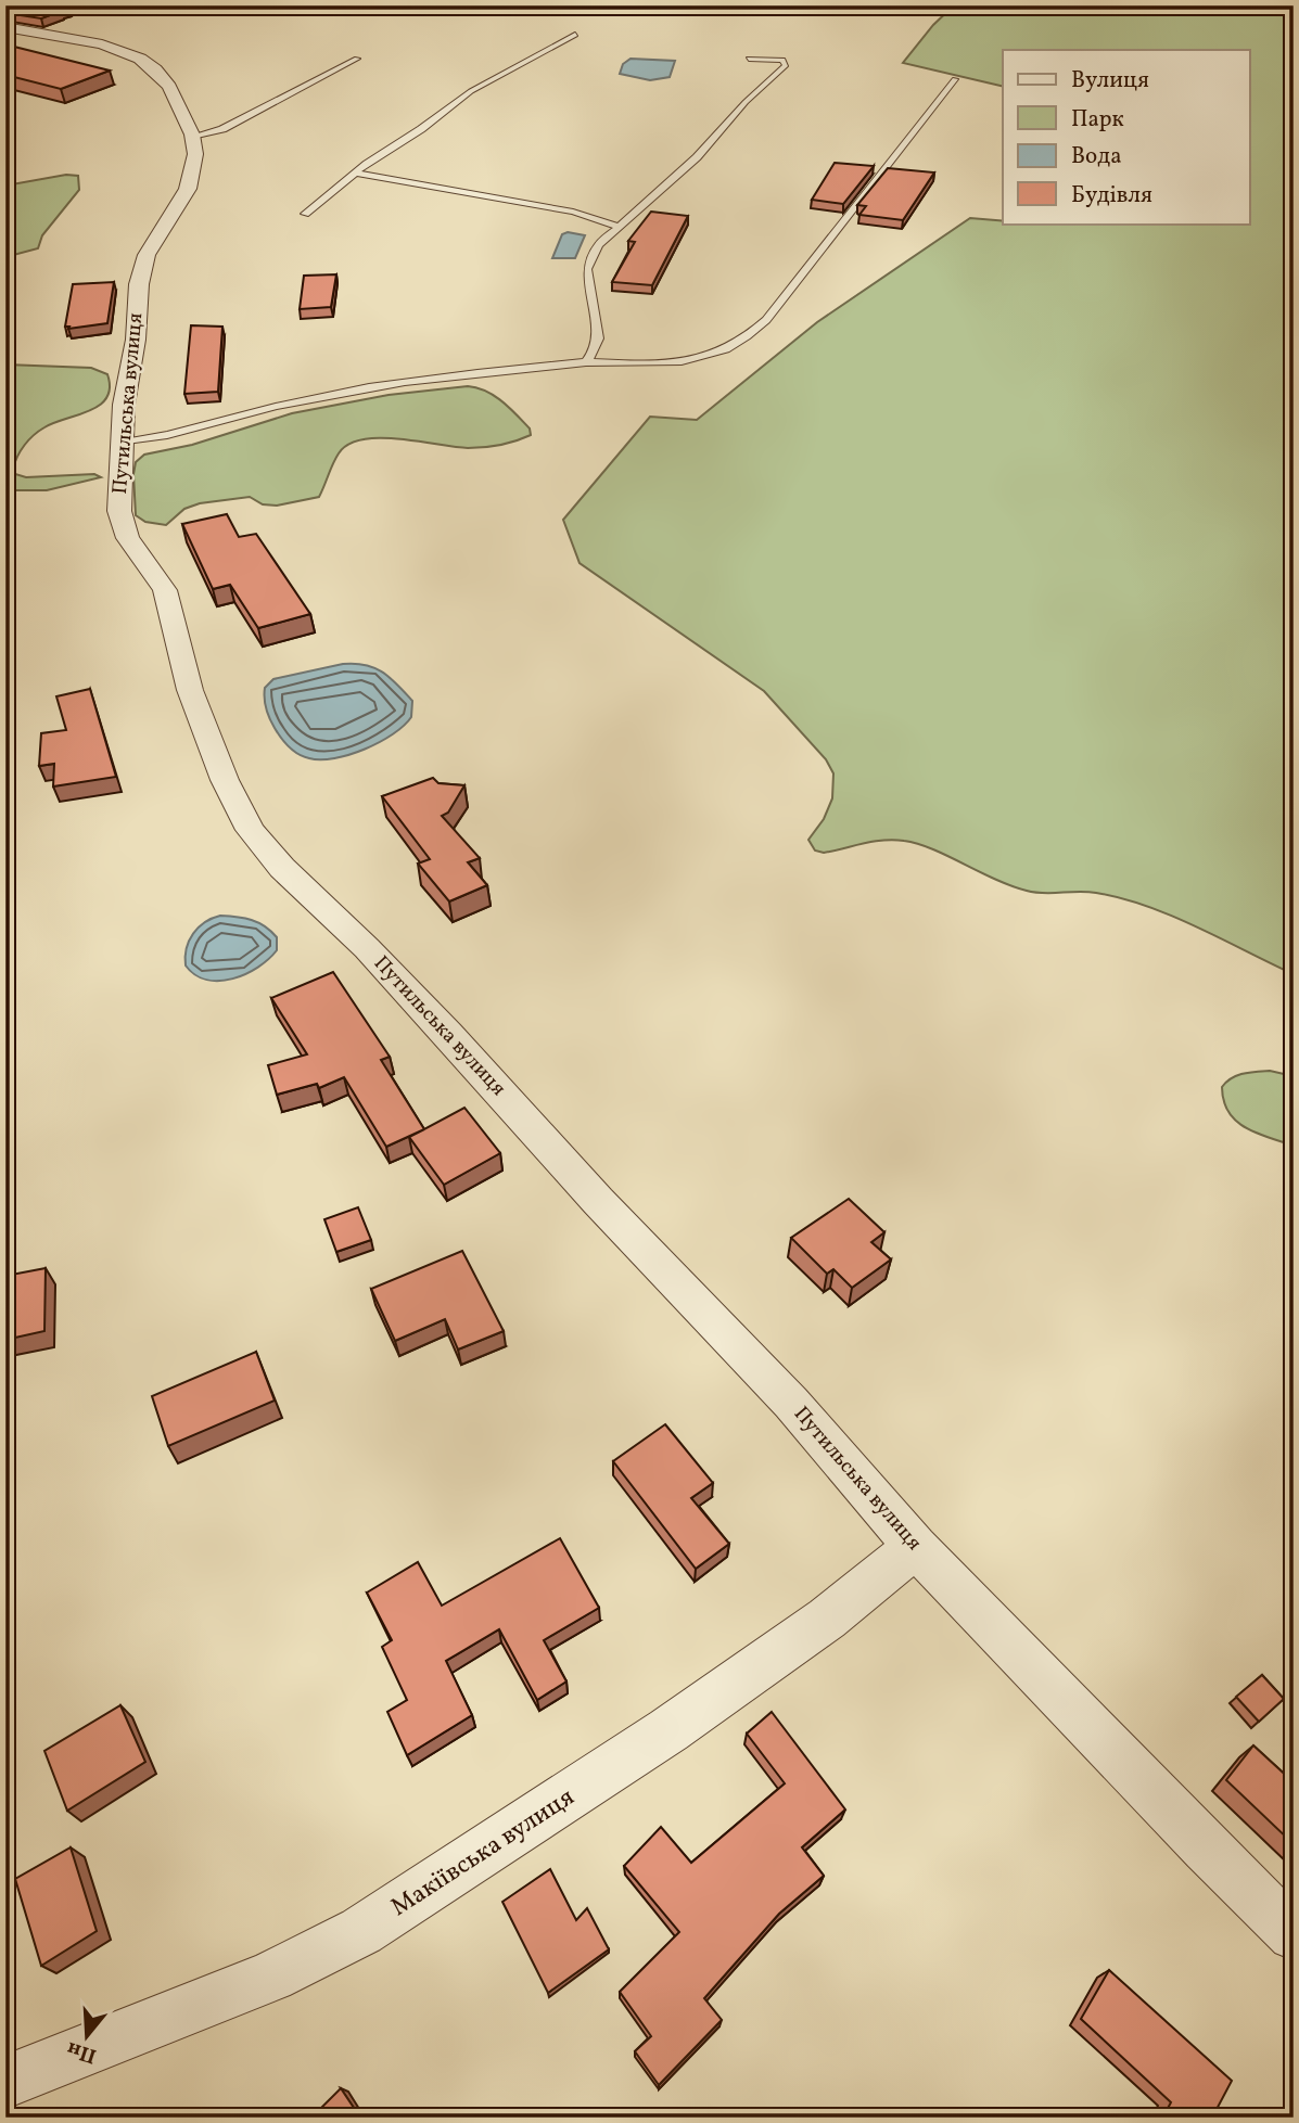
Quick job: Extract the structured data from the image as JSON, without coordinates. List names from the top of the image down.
{
  "streets": {
    "street": ["Путильська вулиця", "Макіївська вулиця"]
  },
  "crossings": [
    ["Путильська вулиця", "Макіївська вулиця"]
  ],
  "legend": [
    "Вулиця",
    "Парк",
    "Вода",
    "Будівля"
  ],
  "north": "bottom"
}
